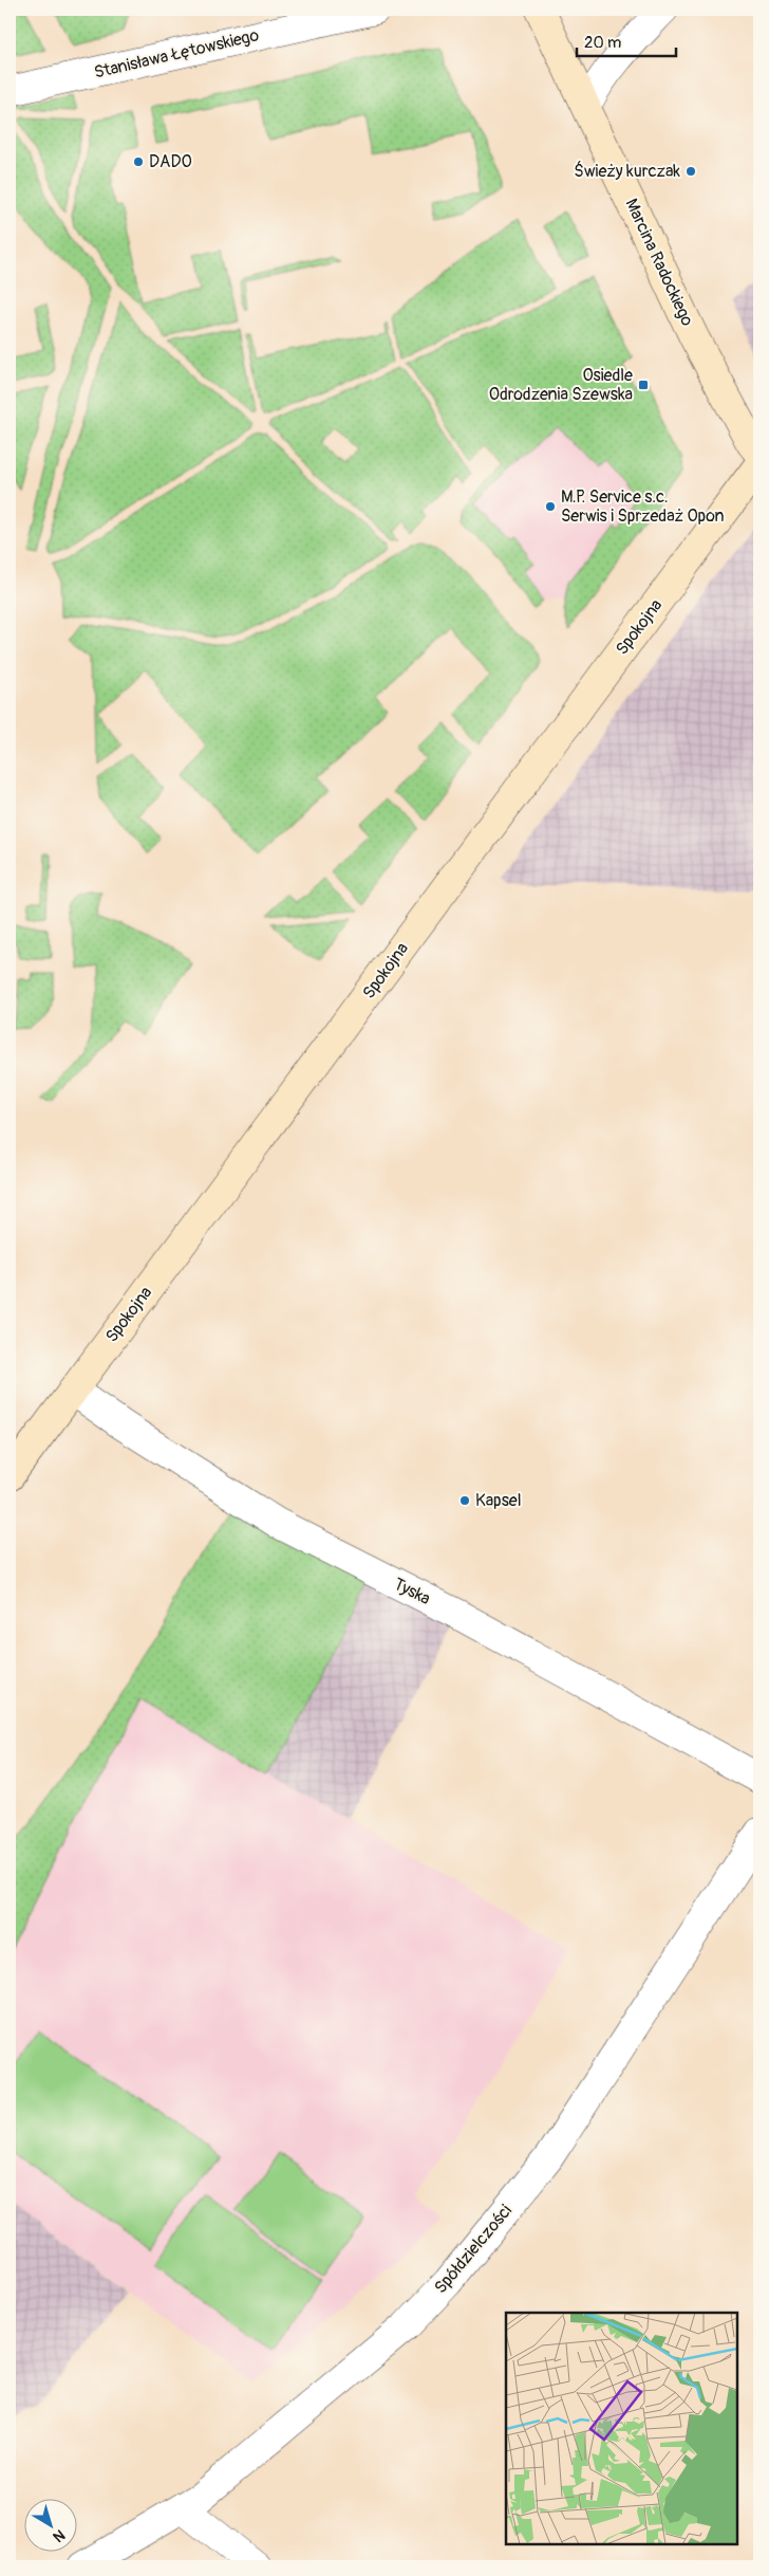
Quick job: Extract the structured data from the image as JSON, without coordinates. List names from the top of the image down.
{
  "streets": {
    "street": [
      "Stanisława Łętowskiego",
      "Marcina Radockiego",
      "Spokojna",
      "Tyska",
      "Spółdzielczości"
    ]
  },
  "crossings": [
    ["Spokojna", "Tyska"]
  ],
  "places": {
    "other": [
      "DADO",
      "Świeży kurczak",
      "M.P. Service s.c. Serwis i Sprzedaż Opon",
      "Kapsel"
    ],
    "transit": ["Osiedle Odrodzenia Szewska"]
  },
  "scale_bar": "20 m",
  "north": "bottom right"
}
